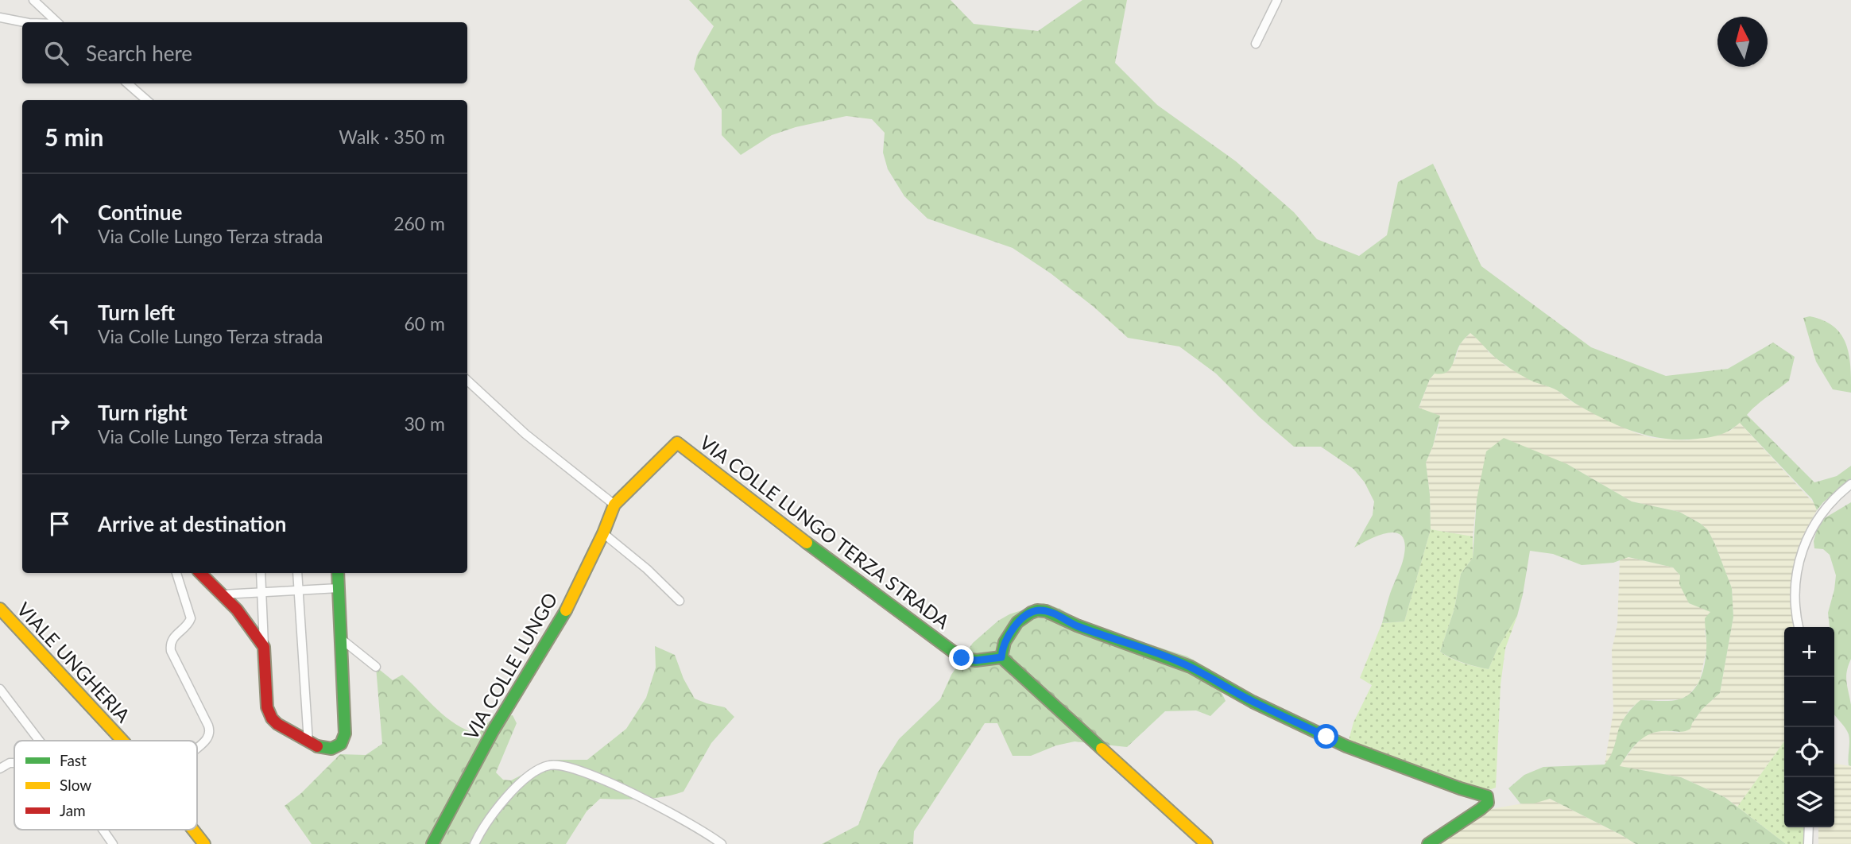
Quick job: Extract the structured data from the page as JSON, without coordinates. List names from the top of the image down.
{
  "streets": {
    "street": ["VIA COLLE LUNGO TERZA STRADA", "VIALE UNGHERIA", "VIA COLLE LUNGO"]
  },
  "crossings": [
    ["VIA COLLE LUNGO TERZA STRADA", "VIA COLLE LUNGO"]
  ],
  "legend": ["Fast", "Slow", "Jam"],
  "north": "top",
  "page": {
    "search": "Search here",
    "heading": ["5 min", "Walk · 350 m"],
    "list": [
      ["Continue", "Via Colle Lungo Terza strada", "260 m"],
      ["Turn left", "Via Colle Lungo Terza strada", "60 m"],
      ["Turn right", "Via Colle Lungo Terza strada", "30 m"],
      "Arrive at destination"
    ],
    "map_buttons": ["+", "−"]
  }
}
